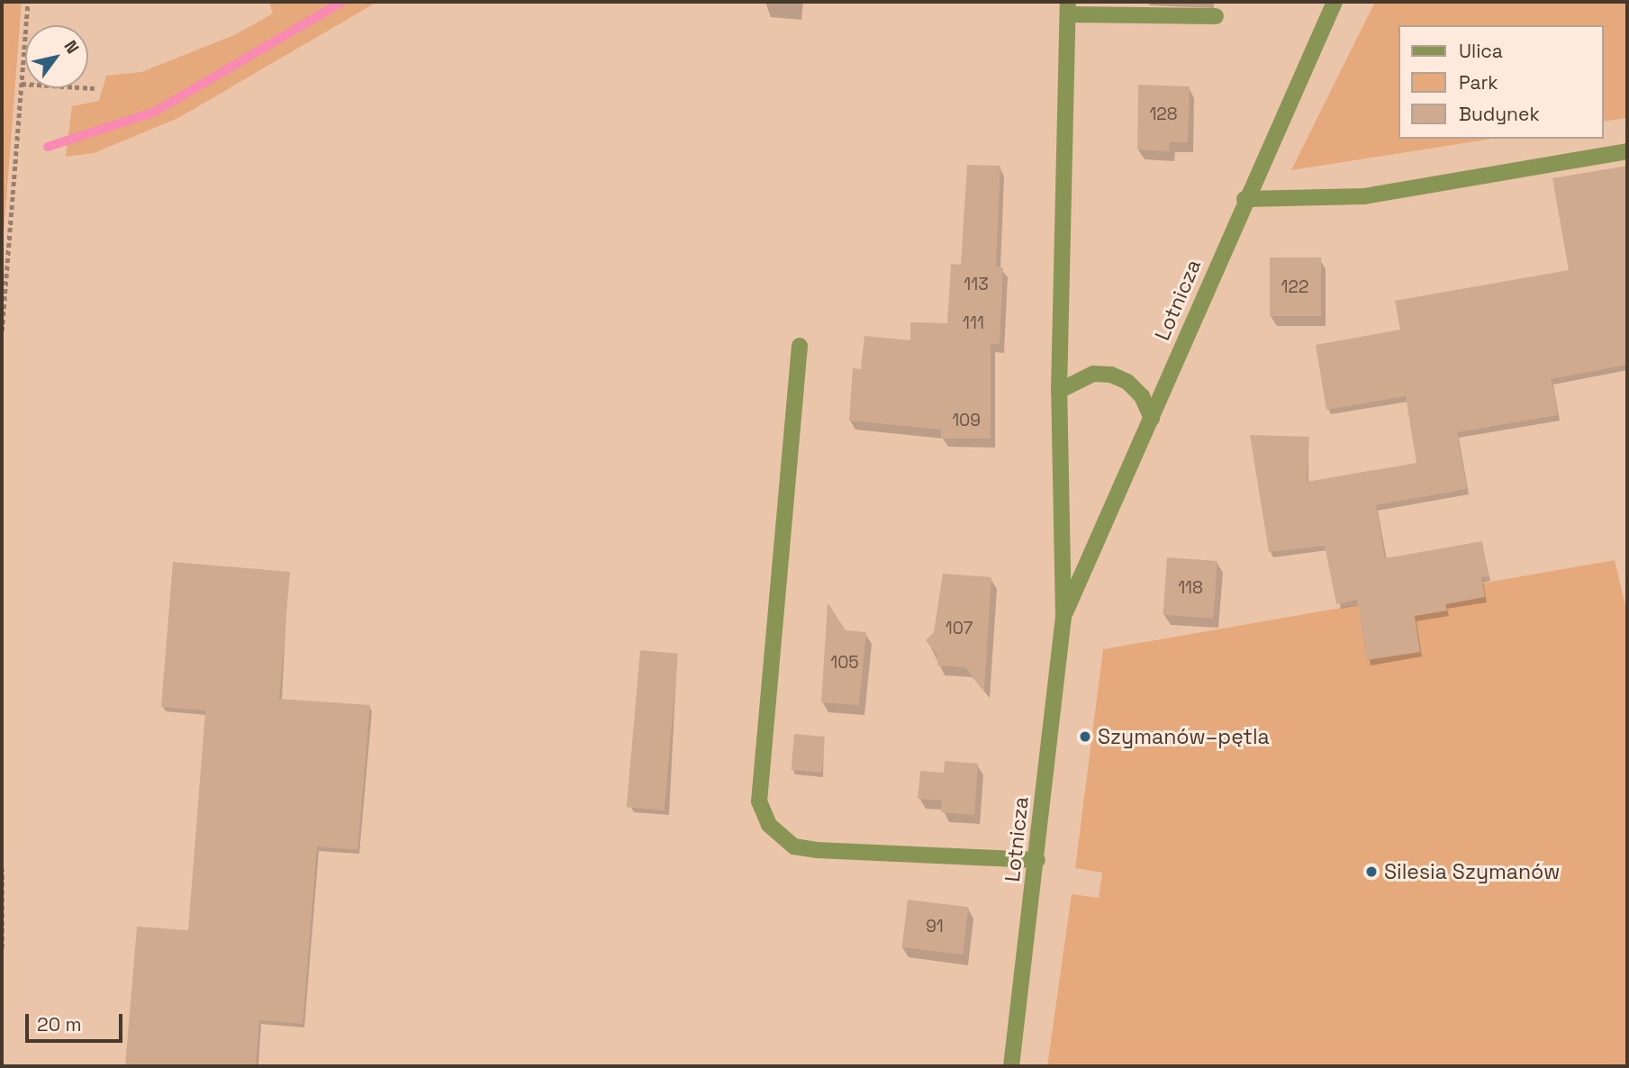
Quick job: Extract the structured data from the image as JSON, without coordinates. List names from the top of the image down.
{
  "streets": {
    "street": ["Lotnicza"]
  },
  "places": ["Szymanów–pętla", "Silesia Szymanów"],
  "house_numbers": [
    "128",
    "113",
    "122",
    "111",
    "109",
    "118",
    "107",
    "105",
    "91"
  ],
  "legend": ["Ulica", "Park", "Budynek"],
  "scale_bar": "20 m",
  "north": "top right"
}
